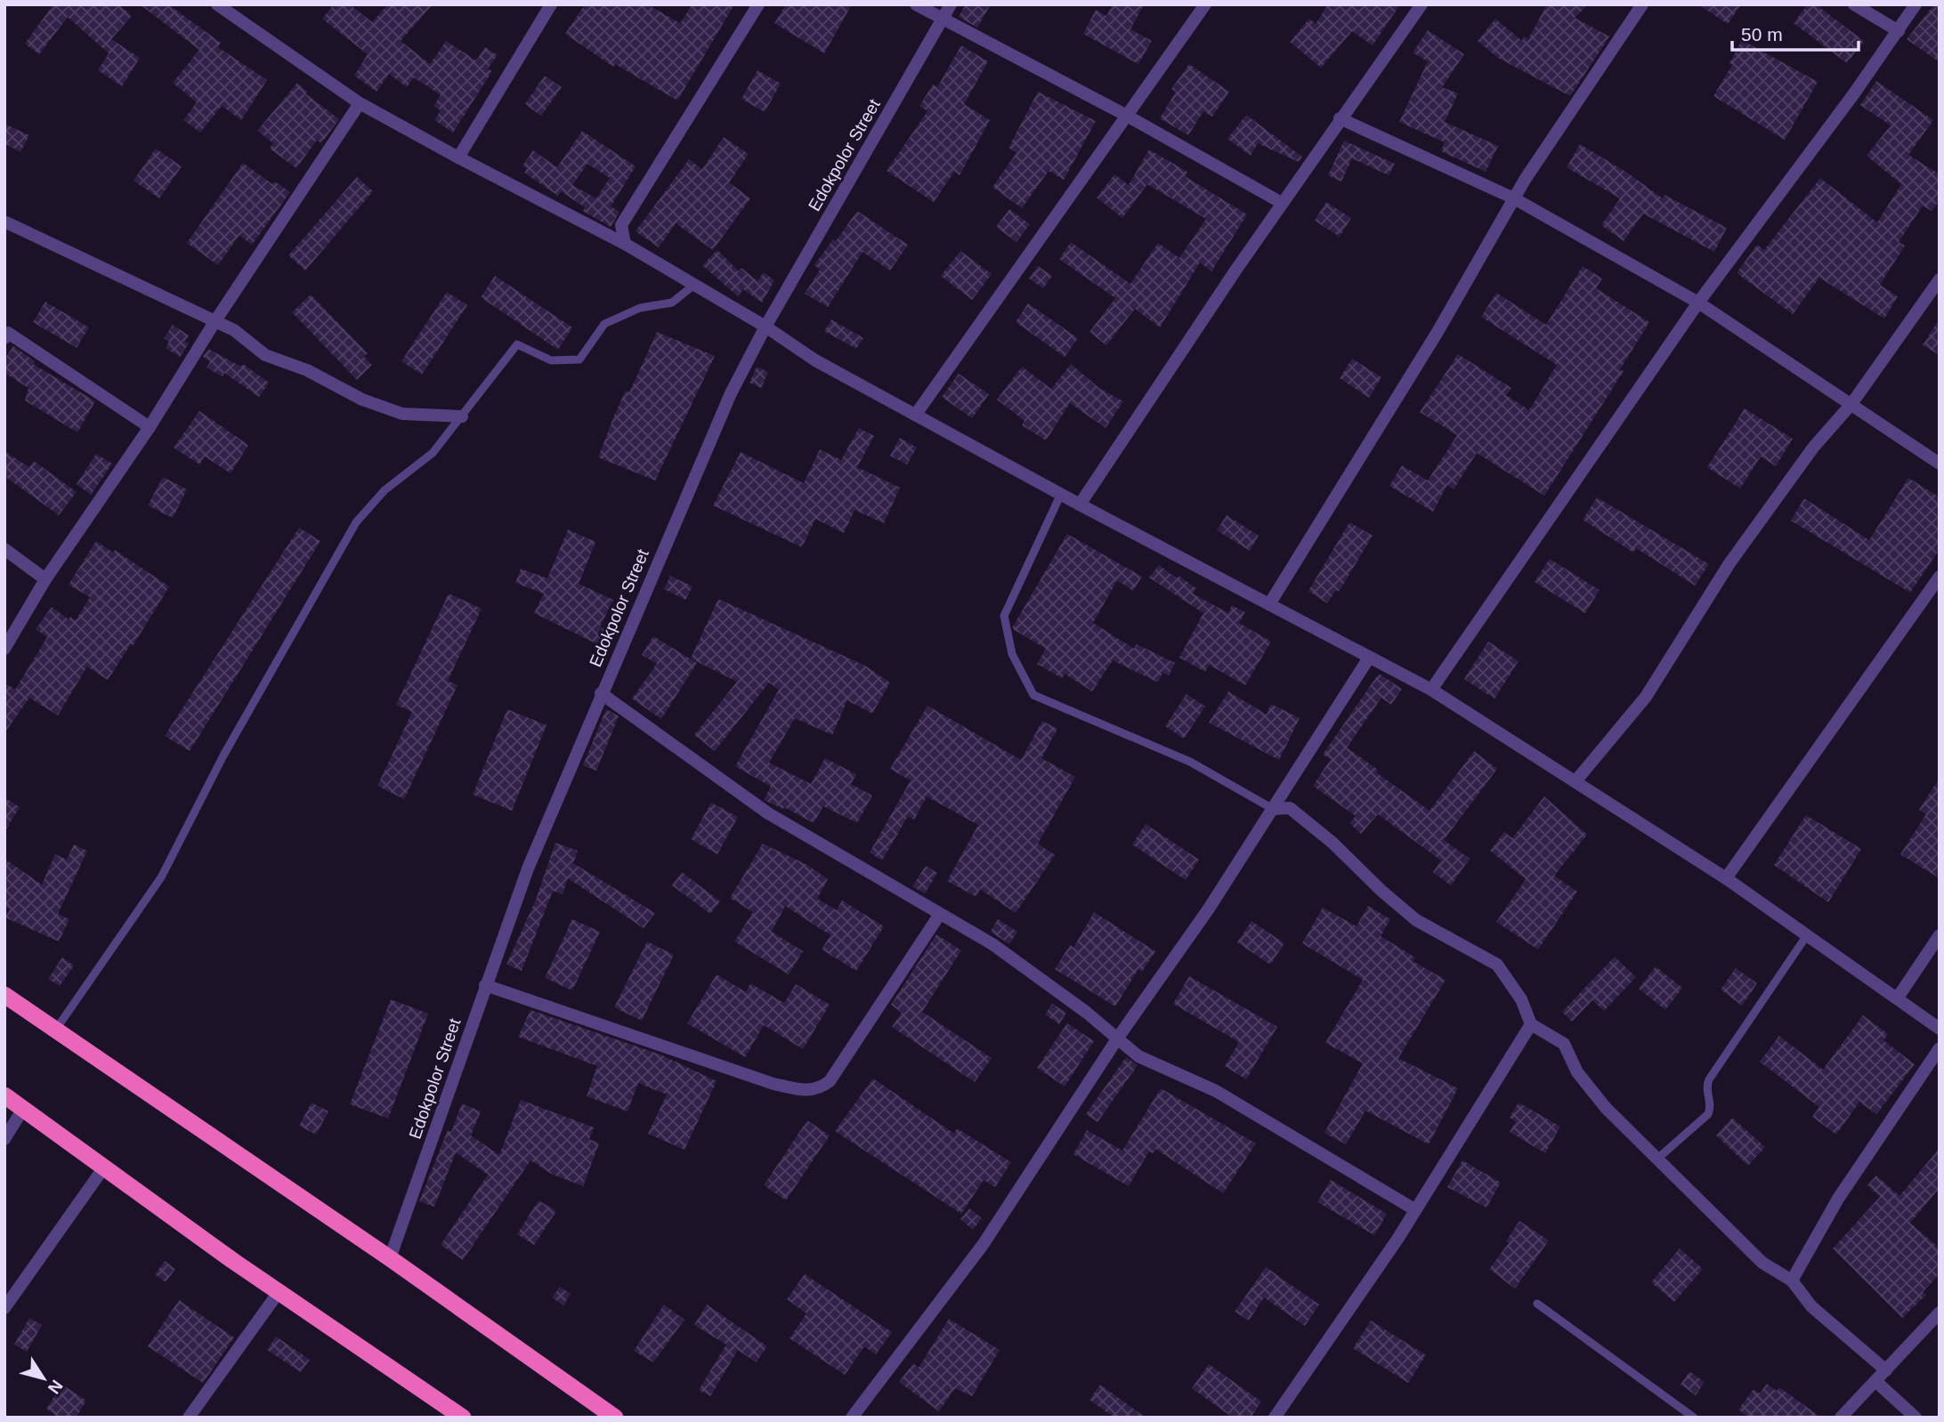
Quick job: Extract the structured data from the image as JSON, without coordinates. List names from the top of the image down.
{
  "streets": {
    "street": ["Edokpolor Street"]
  },
  "scale_bar": "50 m",
  "north": "bottom right"
}
